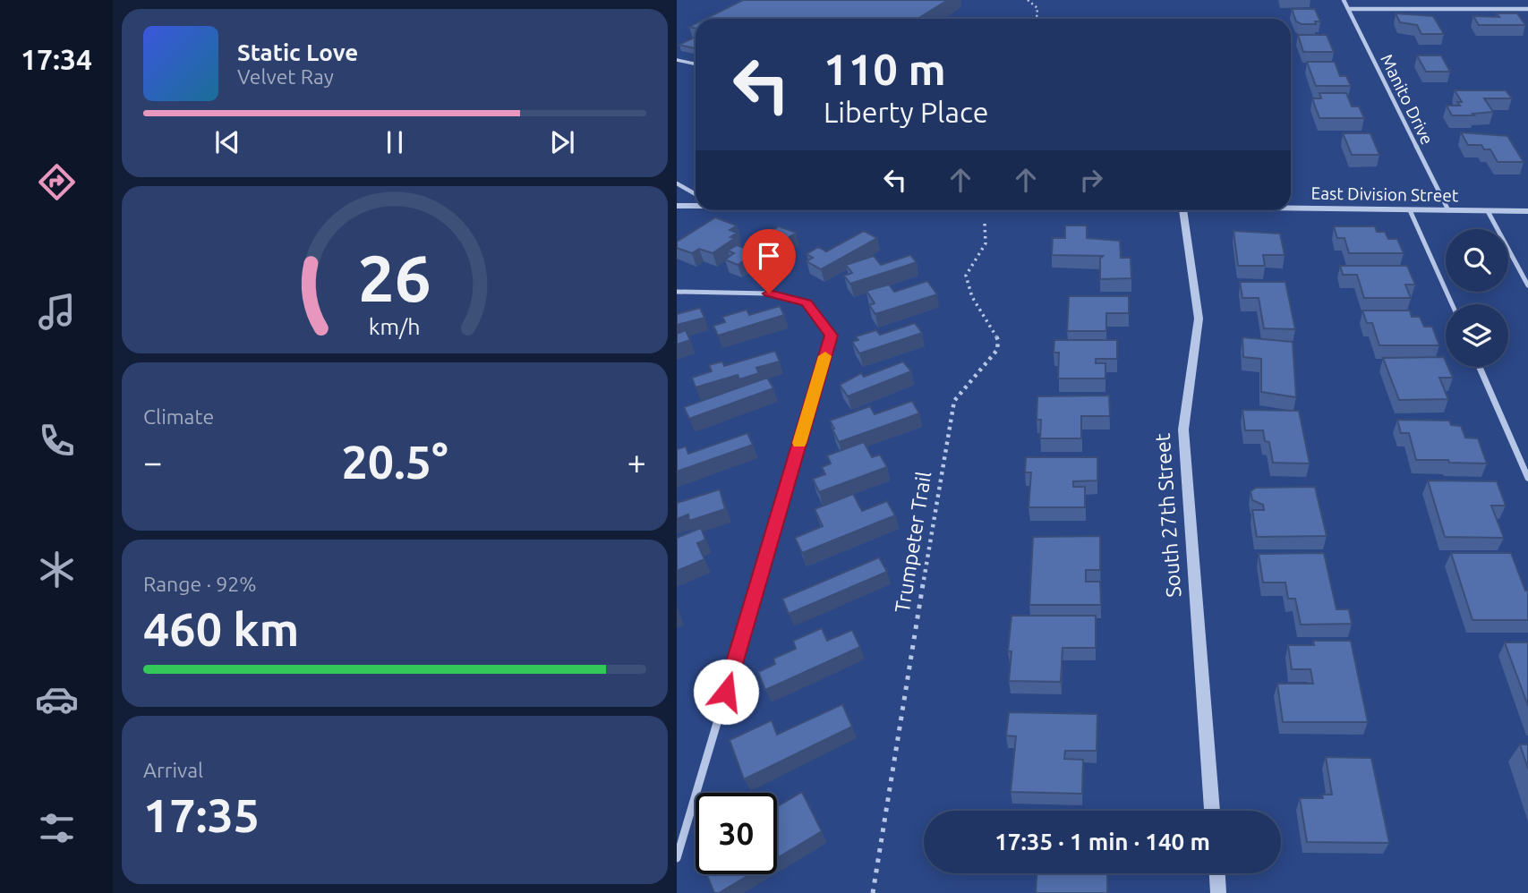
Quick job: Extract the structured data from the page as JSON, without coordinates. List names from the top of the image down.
{
  "streets": {
    "street": ["Manito Drive", "East Division Street", "South 27th Street"],
    "path": ["Trumpeter Trail"]
  },
  "crossings": [
    ["Manito Drive", "East Division Street"]
  ],
  "page": {
    "tabs": "17:34",
    "turn": ["110 m", "Liberty Place"],
    "song": ["Static Love", "Velvet Ray"],
    "tile": [
      "Climate",
      ["Range · 92%", "460 km"],
      ["Arrival", "17:35"]
    ],
    "heat": ["−", "20.5°", "+"],
    "limit": "30",
    "trip": "17:35 · 1 min · 140 m",
    "gauge": ["26", "km/h"]
  }
}
